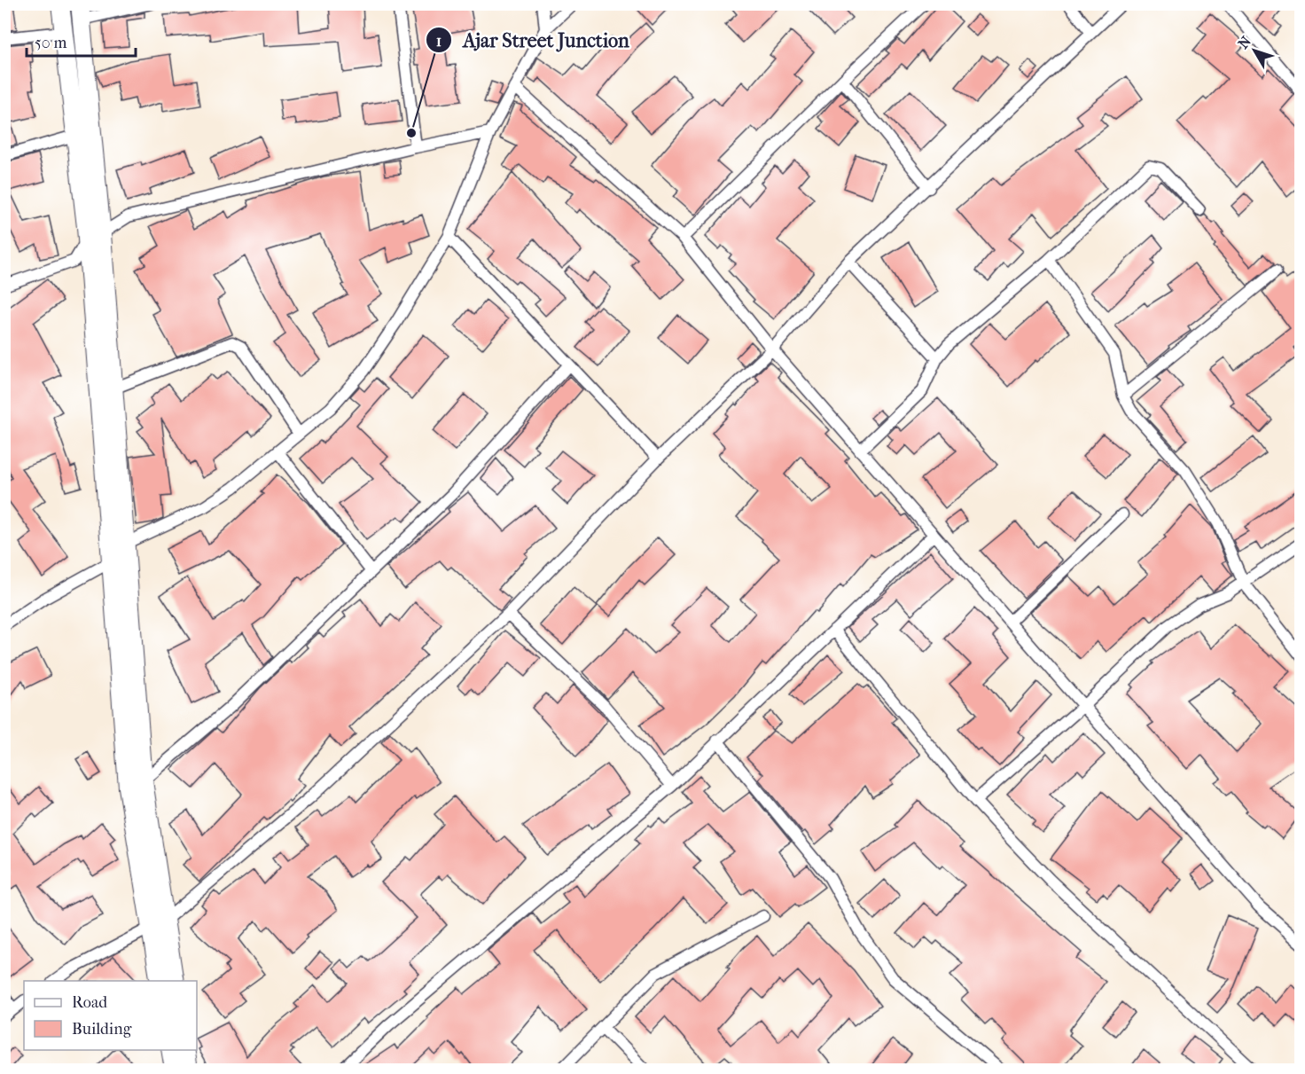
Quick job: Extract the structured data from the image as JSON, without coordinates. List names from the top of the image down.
{
  "places": ["Ajar Street Junction"],
  "legend": ["Road", "Building"],
  "scale_bar": "50 m",
  "north": "top left"
}
